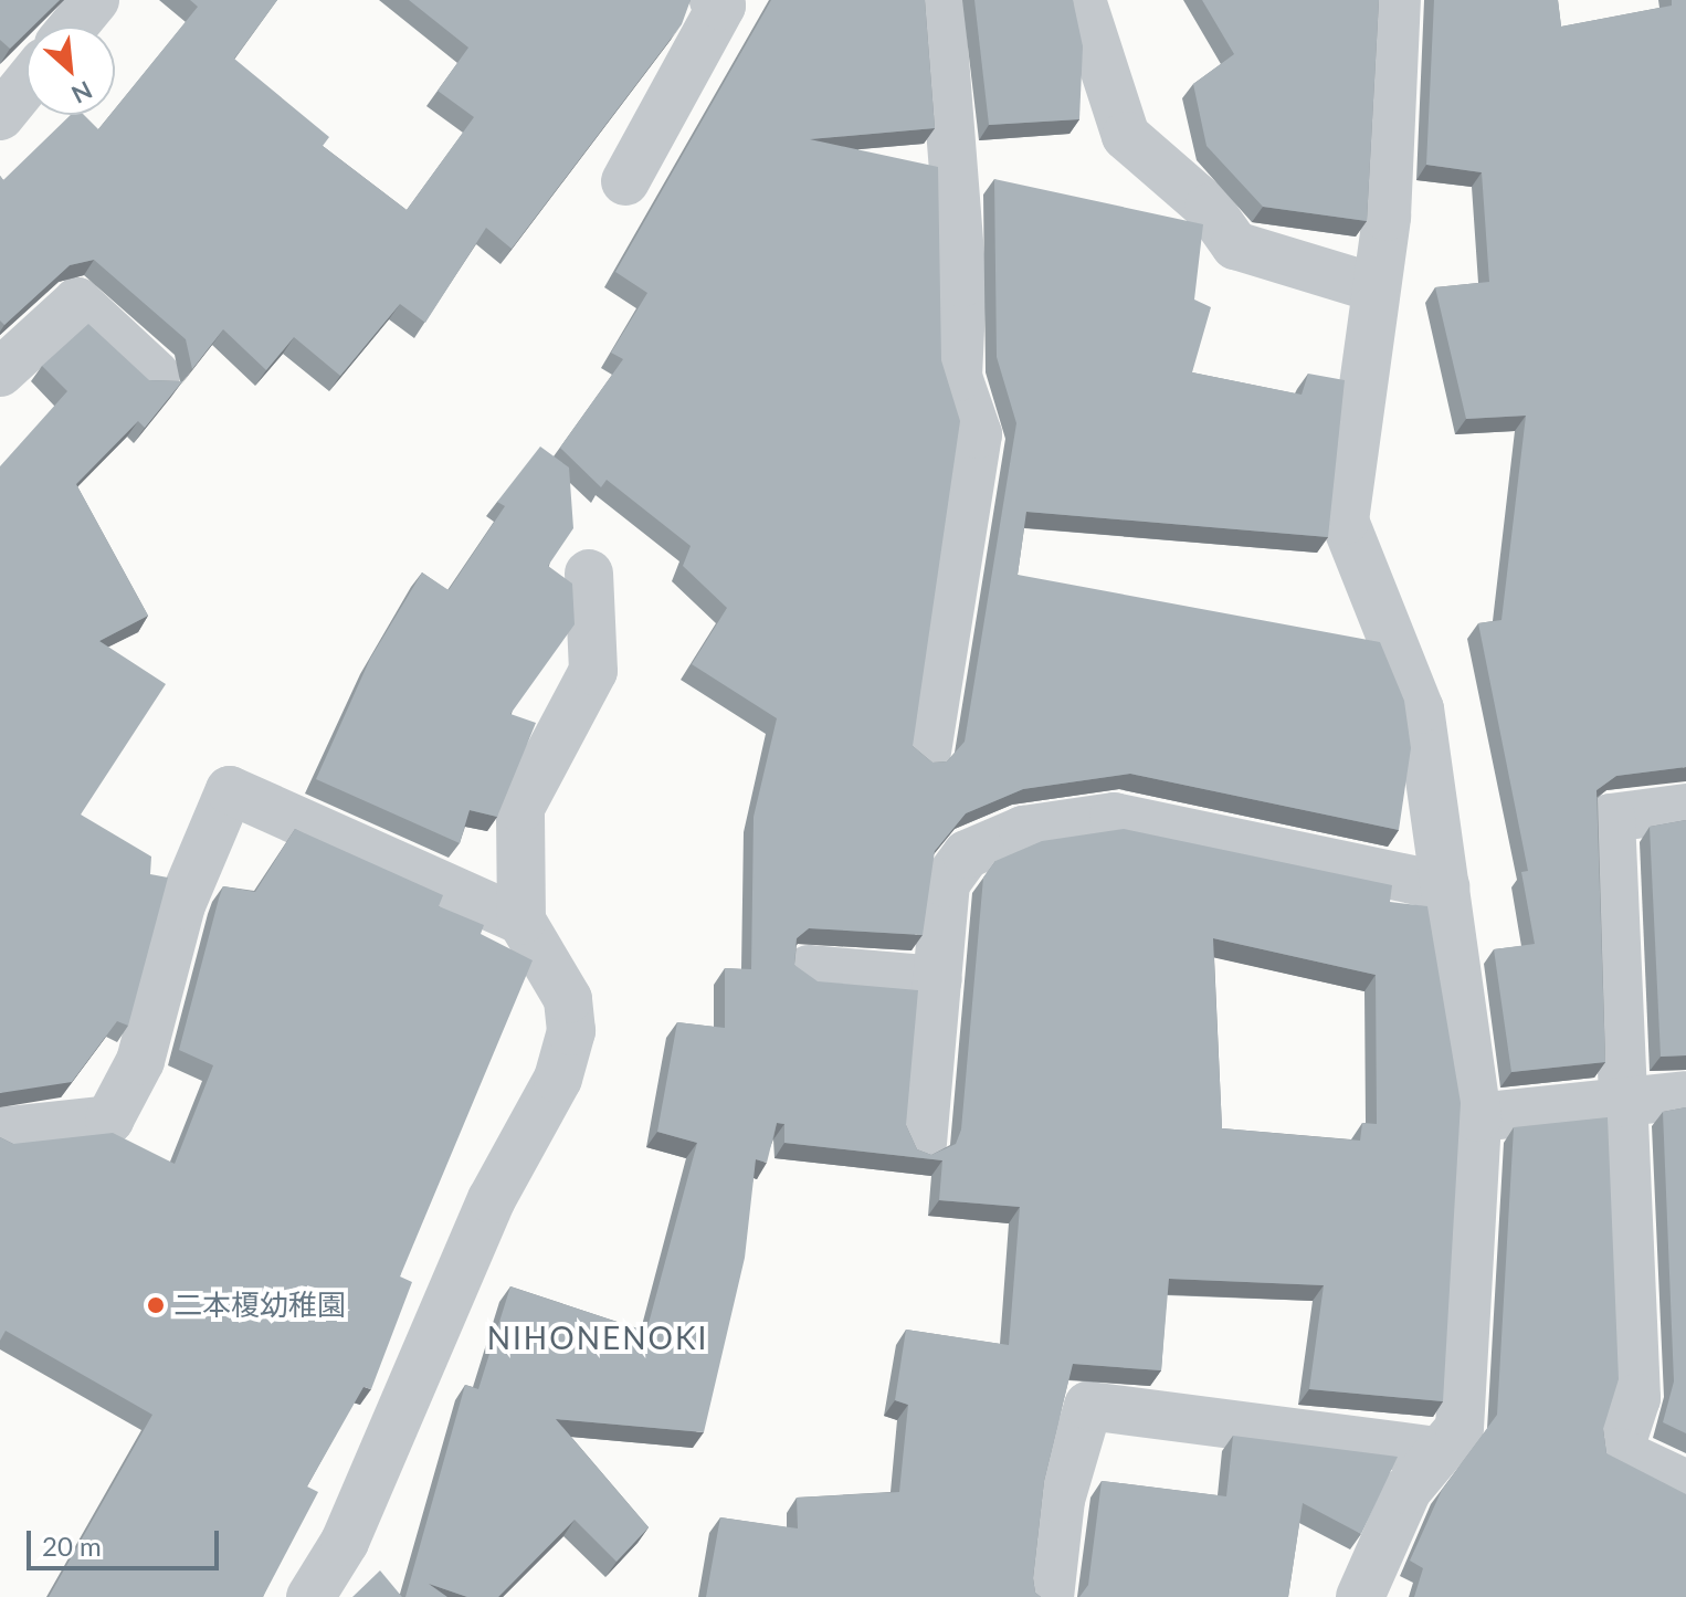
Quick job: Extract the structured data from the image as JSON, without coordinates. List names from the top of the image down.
{
  "districts": ["NIHONENOKI"],
  "places": ["二本榎幼稚園"],
  "scale_bar": "20 m",
  "north": "bottom right"
}
